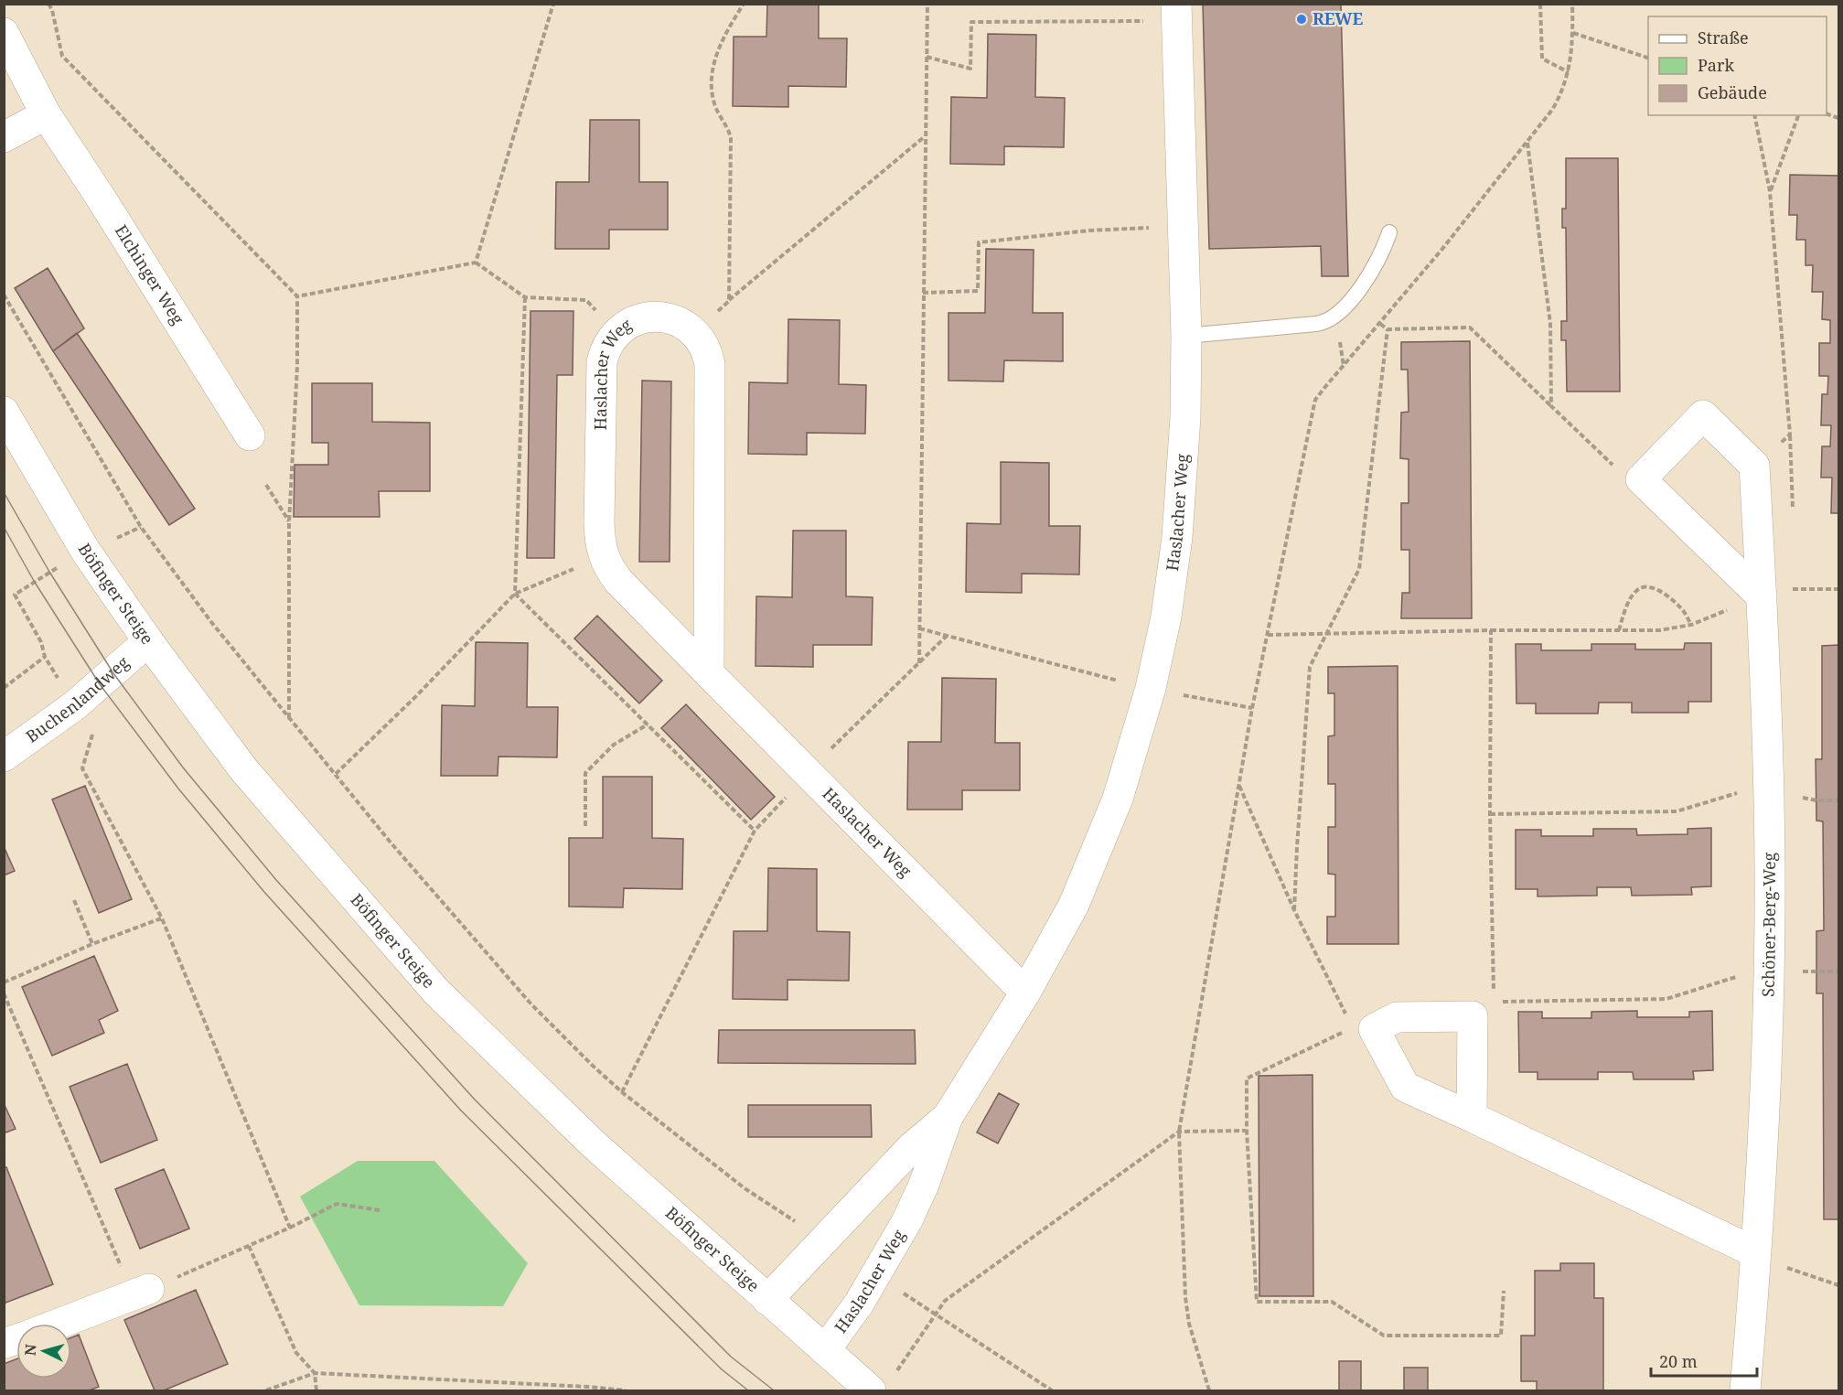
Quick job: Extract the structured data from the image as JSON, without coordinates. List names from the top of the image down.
{
  "streets": {
    "street": [
      "Elchinger Weg",
      "Haslacher Weg",
      "Böfinger Steige",
      "Buchenlandweg",
      "Schöner-Berg-Weg"
    ]
  },
  "crossings": [
    ["Haslacher Weg", "Böfinger Steige"],
    ["Böfinger Steige", "Buchenlandweg"]
  ],
  "places": ["REWE"],
  "legend": ["Straße", "Park", "Gebäude"],
  "scale_bar": "20 m",
  "north": "left"
}
